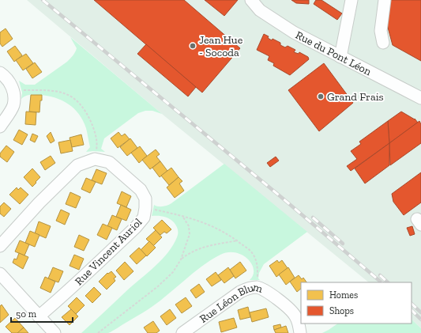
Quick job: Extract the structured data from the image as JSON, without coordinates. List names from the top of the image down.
{
  "streets": {
    "street": ["Rue du Pont Léon", "Rue Vincent Auriol", "Rue Léon Blum"]
  },
  "places": ["Jean Hue - Socoda", "Grand Frais"],
  "legend": ["Homes", "Shops"],
  "scale_bar": "50 m"
}
